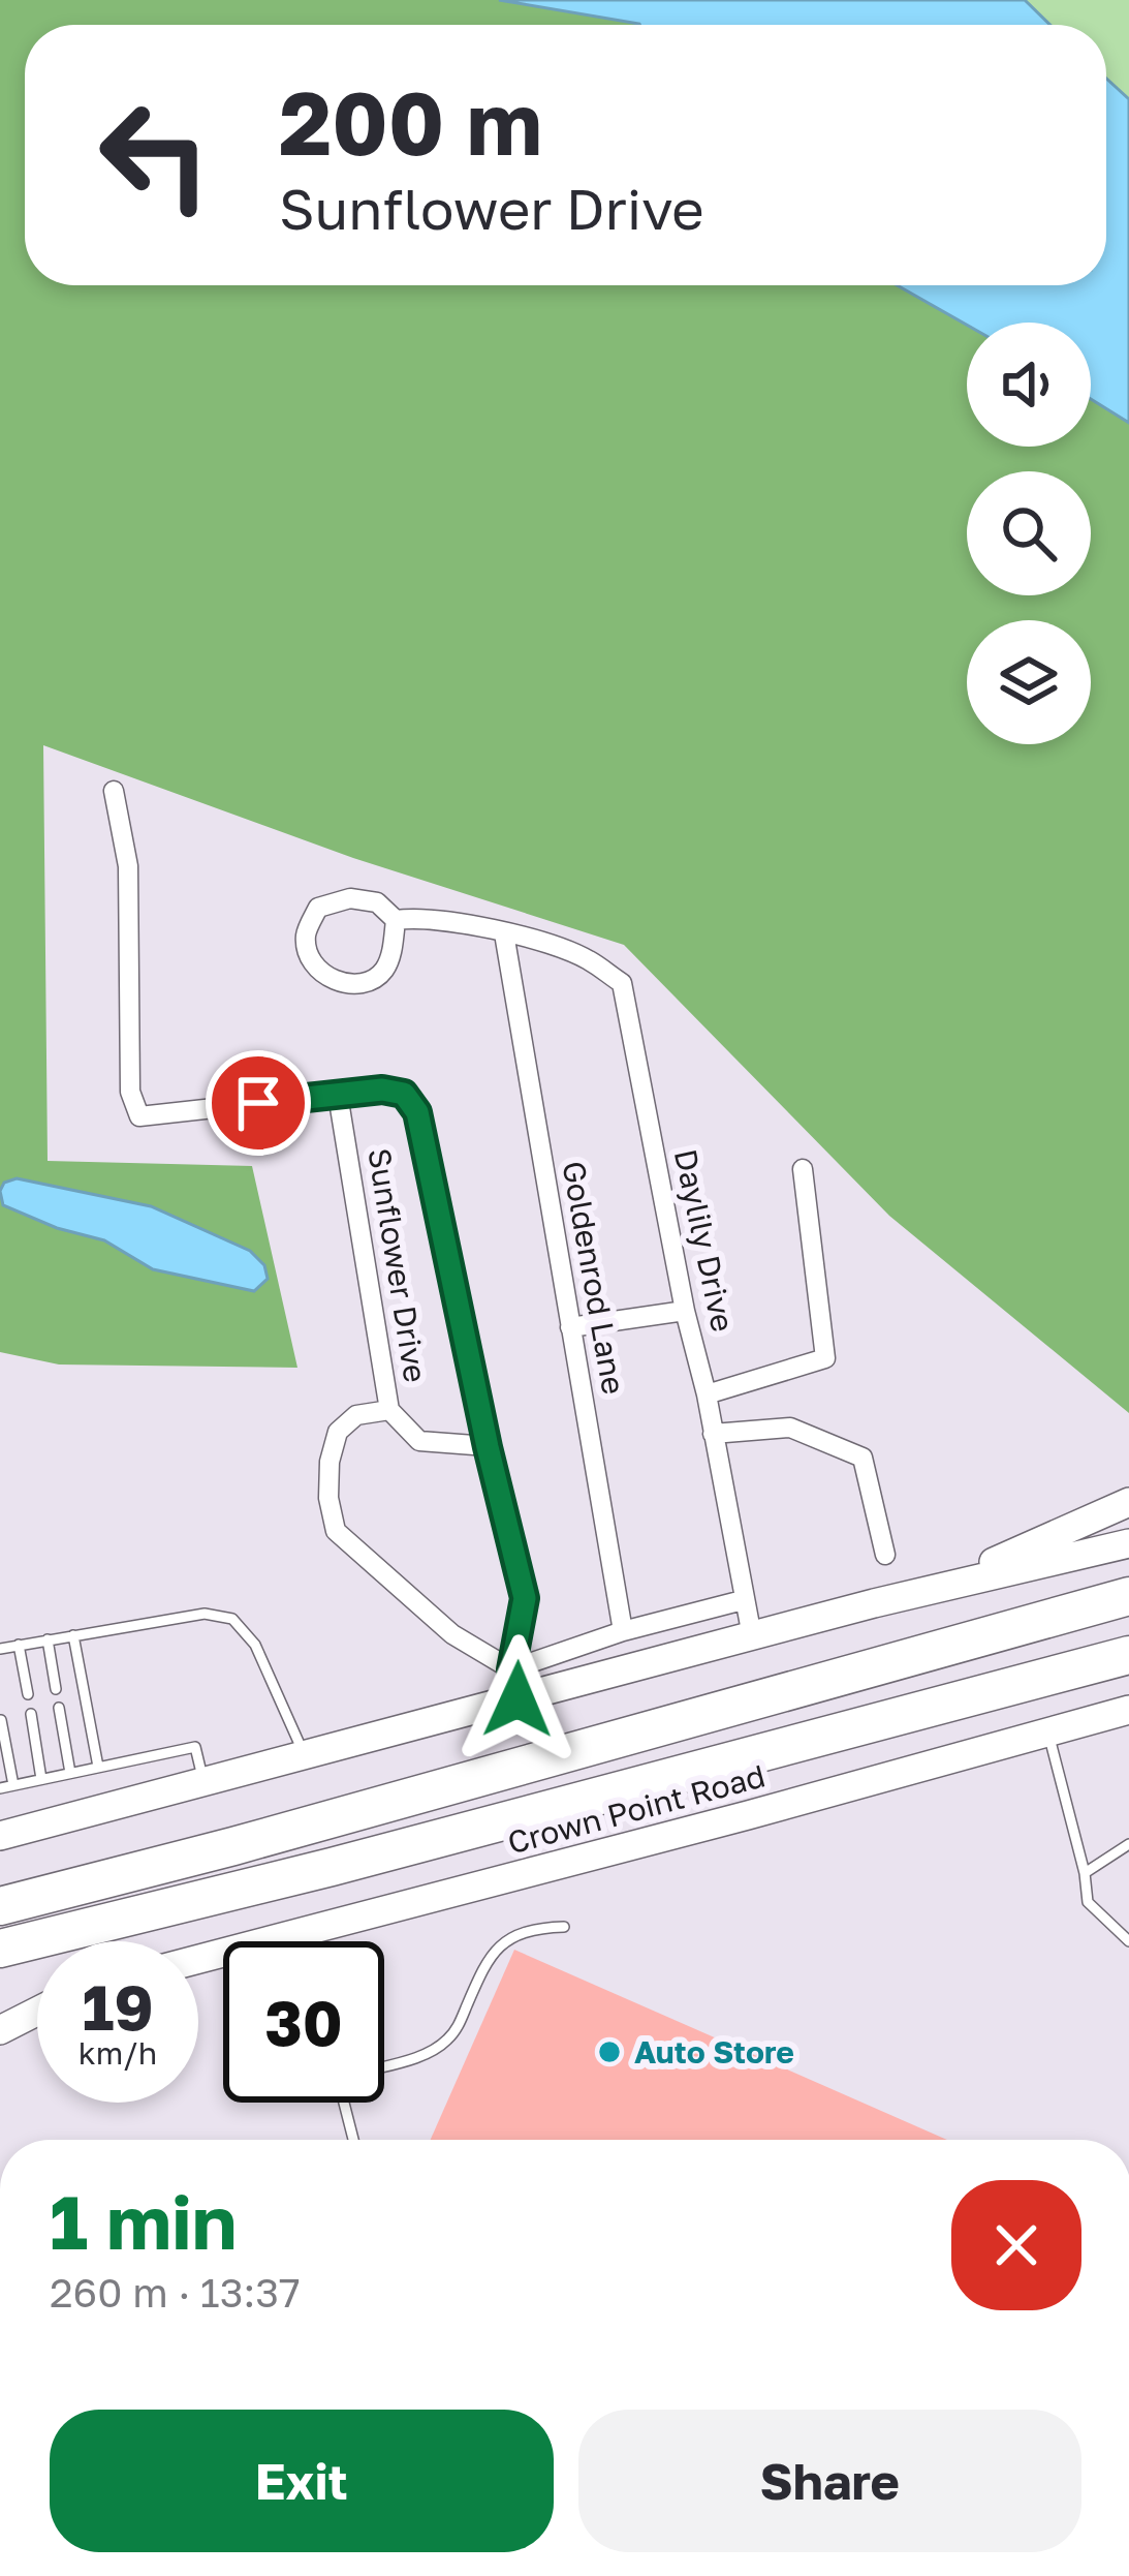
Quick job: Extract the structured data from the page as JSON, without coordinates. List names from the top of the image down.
{
  "streets": {
    "main road": ["Crown Point Road"],
    "street": ["Daylily Drive", "Sunflower Drive", "Goldenrod Lane"]
  },
  "crossings": [
    ["Daylily Drive", "Goldenrod Lane"]
  ],
  "places": ["Auto Store"],
  "page": {
    "turn": ["200 m", "Sunflower Drive"],
    "speed": "19 km/h",
    "limit": "30",
    "heading": ["1 min", "260 m · 13:37"],
    "buttons": ["Exit", "Share"]
  }
}
